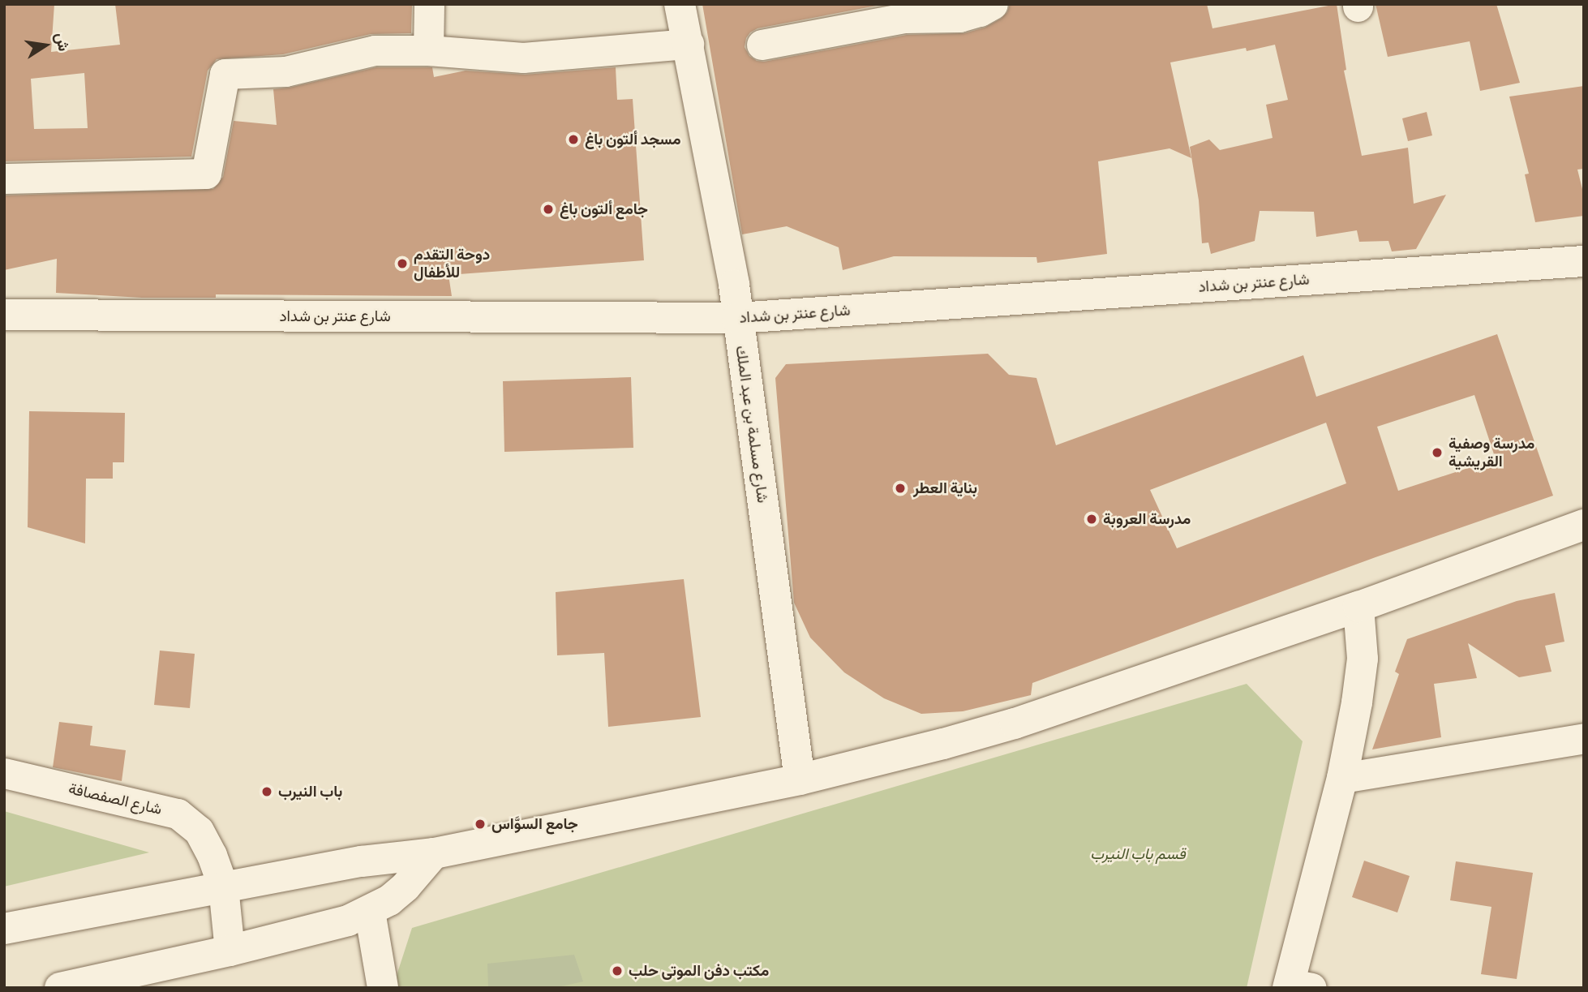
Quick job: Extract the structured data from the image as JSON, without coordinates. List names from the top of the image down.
{
  "streets": {
    "main road": ["شارع عنتر بن شداد", "شارع مسلمة بن عبد الملك"],
    "street": ["شارع الصفصافة"]
  },
  "crossings": [
    ["شارع عنتر بن شداد", "شارع مسلمة بن عبد الملك"]
  ],
  "parks": ["قسم باب النيرب"],
  "places": [
    "مسجد ألتون باغ",
    "جامع ألتون باغ",
    "دوحة التقدم للأطفال",
    "مدرسة وصفية القريشية",
    "بناية العطر",
    "مدرسة العروبة",
    "باب النيرب",
    "جامع السوَّاس",
    "مكتب دفن الموتى حلب"
  ],
  "north": "right"
}
